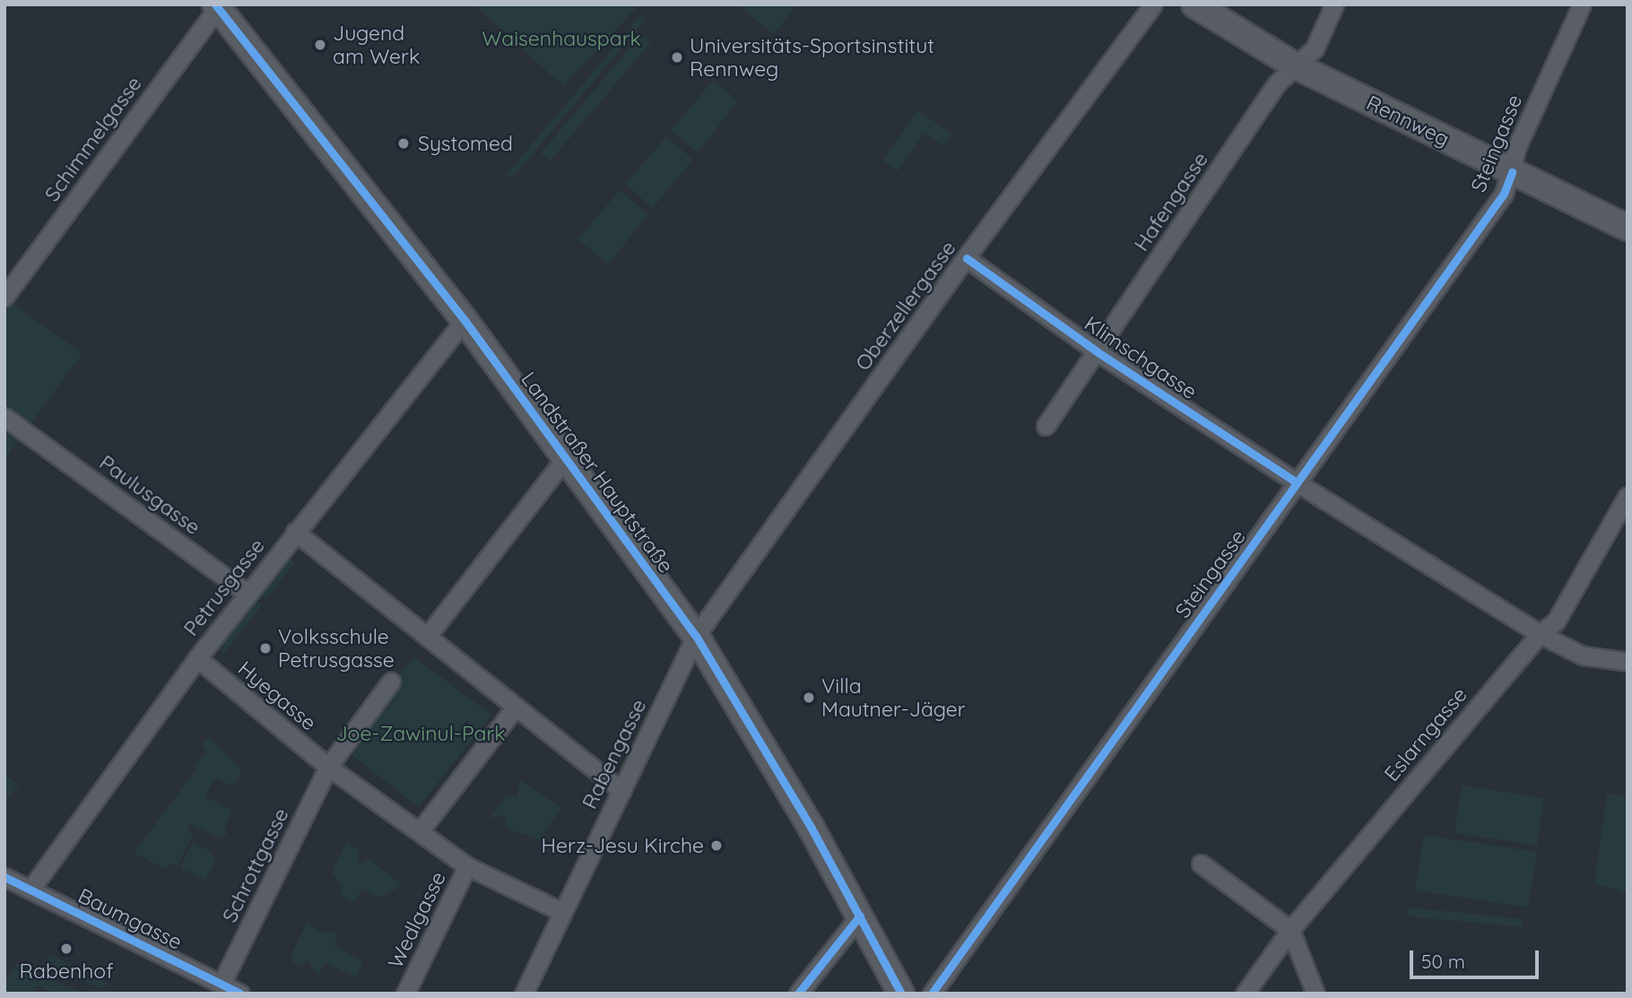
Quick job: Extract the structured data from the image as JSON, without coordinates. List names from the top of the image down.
{
  "streets": {
    "main road": ["Rennweg", "Landstraßer Hauptstraße"],
    "street": [
      "Schimmelgasse",
      "Steingasse",
      "Hafengasse",
      "Oberzellergasse",
      "Klimschgasse",
      "Paulusgasse",
      "Petrusgasse",
      "Hyegasse",
      "Eslarngasse",
      "Rabengasse",
      "Schrottgasse",
      "Baumgasse",
      "Wedlgasse"
    ]
  },
  "crossings": [
    ["Rennweg", "Steingasse"],
    ["Rennweg", "Hafengasse"],
    ["Schimmelgasse", "Landstraßer Hauptstraße"],
    ["Steingasse", "Klimschgasse"],
    ["Hafengasse", "Klimschgasse"],
    ["Oberzellergasse", "Klimschgasse"],
    ["Oberzellergasse", "Landstraßer Hauptstraße"],
    ["Oberzellergasse", "Rabengasse"],
    ["Klimschgasse", "Eslarngasse"],
    ["Landstraßer Hauptstraße", "Petrusgasse"],
    ["Landstraßer Hauptstraße", "Rabengasse"],
    ["Paulusgasse", "Petrusgasse"],
    ["Petrusgasse", "Hyegasse"],
    ["Petrusgasse", "Baumgasse"],
    ["Hyegasse", "Schrottgasse"],
    ["Schrottgasse", "Baumgasse"]
  ],
  "parks": ["Waisenhauspark", "Joe-Zawinul-Park"],
  "places": [
    "Jugend am Werk",
    "Universitäts-Sportsinstitut Rennweg",
    "Systomed",
    "Volksschule Petrusgasse",
    "Villa Mautner-Jäger",
    "Herz-Jesu Kirche",
    "Rabenhof"
  ],
  "scale_bar": "50 m"
}
